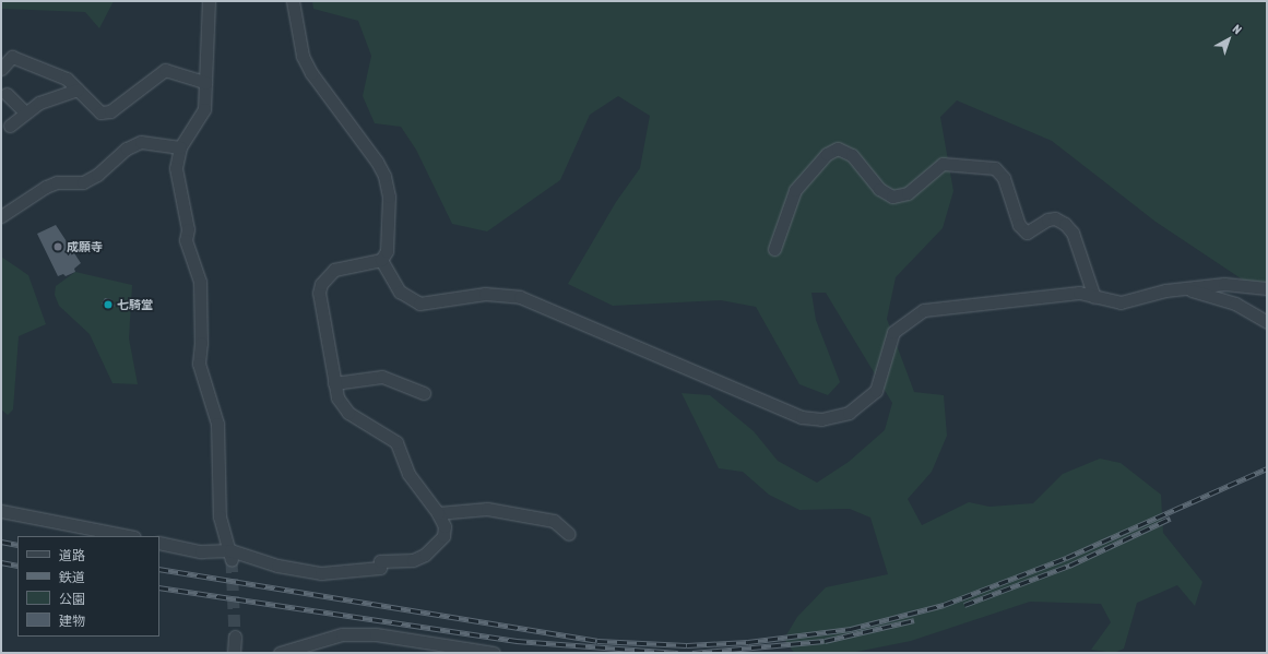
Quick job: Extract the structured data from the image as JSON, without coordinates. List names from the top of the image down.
{
  "places": ["成願寺", "七騎堂"],
  "legend": [
    "道路",
    "鉄道",
    "公園",
    "建物"
  ],
  "north": "top right"
}
